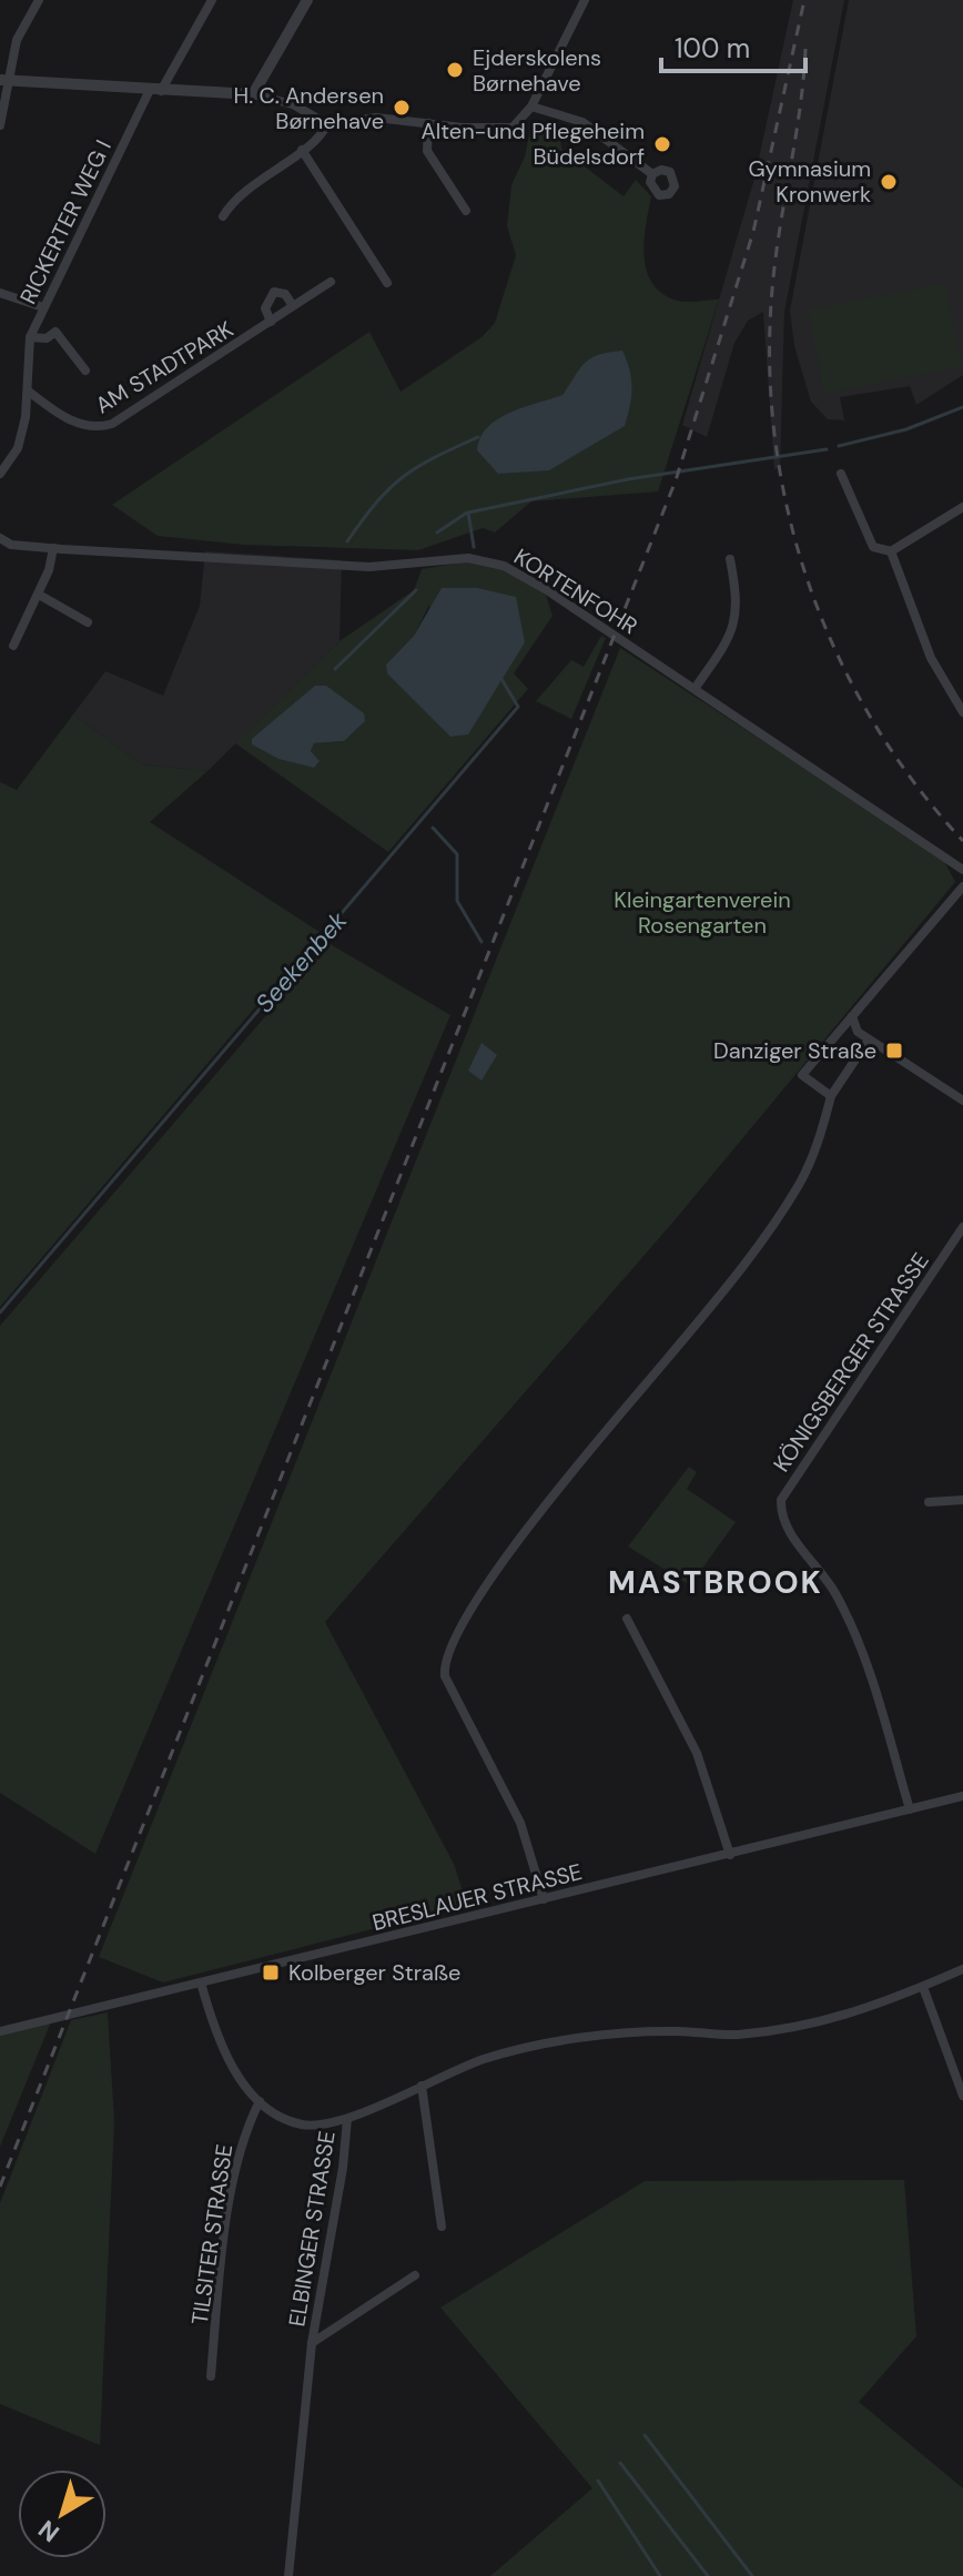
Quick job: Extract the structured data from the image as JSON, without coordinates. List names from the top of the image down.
{
  "streets": {
    "street": [
      "RICKERTER WEG I",
      "AM STADTPARK",
      "KORTENFOHR",
      "KÖNIGSBERGER STRASSE",
      "BRESLAUER STRASSE",
      "ELBINGER STRASSE",
      "TILSITER STRASSE"
    ]
  },
  "crossings": [
    ["RICKERTER WEG I", "AM STADTPARK"],
    ["KÖNIGSBERGER STRASSE", "BRESLAUER STRASSE"]
  ],
  "districts": ["MASTBROOK"],
  "water": ["Seekenbek"],
  "parks": ["Kleingartenverein Rosengarten"],
  "places": {
    "other": [
      "Ejderskolens Børnehave",
      "H. C. Andersen Børnehave",
      "Alten-und Pflegeheim Büdelsdorf",
      "Gymnasium Kronwerk"
    ],
    "transit": ["Danziger Straße", "Kolberger Straße"]
  },
  "scale_bar": "100 m",
  "north": "bottom left"
}
